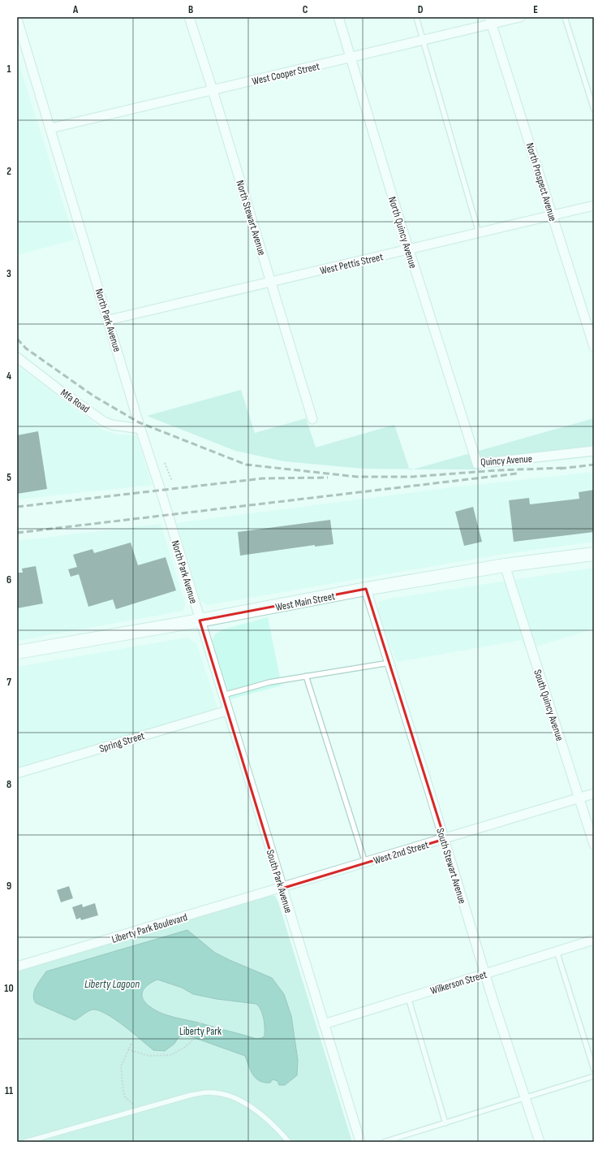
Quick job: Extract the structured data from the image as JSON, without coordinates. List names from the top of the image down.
{
  "streets": {
    "main road": ["West Main Street"],
    "street": [
      "West Cooper Street",
      "North Prospect Avenue",
      "North Stewart Avenue",
      "North Quincy Avenue",
      "West Pettis Street",
      "North Park Avenue",
      "Mfa Road",
      "Quincy Avenue",
      "South Quincy Avenue",
      "Spring Street",
      "West 2nd Street",
      "South Stewart Avenue",
      "South Park Avenue",
      "Liberty Park Boulevard",
      "Wilkerson Street"
    ]
  },
  "crossings": [
    ["West Cooper Street", "North Prospect Avenue"],
    ["West Cooper Street", "North Stewart Avenue"],
    ["West Cooper Street", "North Quincy Avenue"],
    ["West Cooper Street", "North Park Avenue"],
    ["North Prospect Avenue", "West Pettis Street"],
    ["North Stewart Avenue", "West Pettis Street"],
    ["North Quincy Avenue", "West Pettis Street"],
    ["North Quincy Avenue", "Quincy Avenue"],
    ["West Pettis Street", "North Park Avenue"],
    ["North Park Avenue", "Mfa Road"],
    ["North Park Avenue", "West Main Street"],
    ["North Park Avenue", "South Park Avenue"],
    ["West Main Street", "South Quincy Avenue"],
    ["West Main Street", "South Stewart Avenue"],
    ["West Main Street", "South Park Avenue"],
    ["South Quincy Avenue", "West 2nd Street"],
    ["Spring Street", "South Park Avenue"],
    ["West 2nd Street", "South Stewart Avenue"],
    ["West 2nd Street", "South Park Avenue"],
    ["West 2nd Street", "Liberty Park Boulevard"],
    ["South Stewart Avenue", "Wilkerson Street"],
    ["South Park Avenue", "Liberty Park Boulevard"],
    ["South Park Avenue", "Wilkerson Street"]
  ],
  "water": ["Liberty Lagoon"],
  "parks": ["Liberty Park"],
  "grid": {
    "columns": [
      "A",
      "B",
      "C",
      "D",
      "E"
    ],
    "rows": [
      "1",
      "2",
      "3",
      "4",
      "5",
      "6",
      "7",
      "8",
      "9",
      "10",
      "11"
    ]
  }
}
